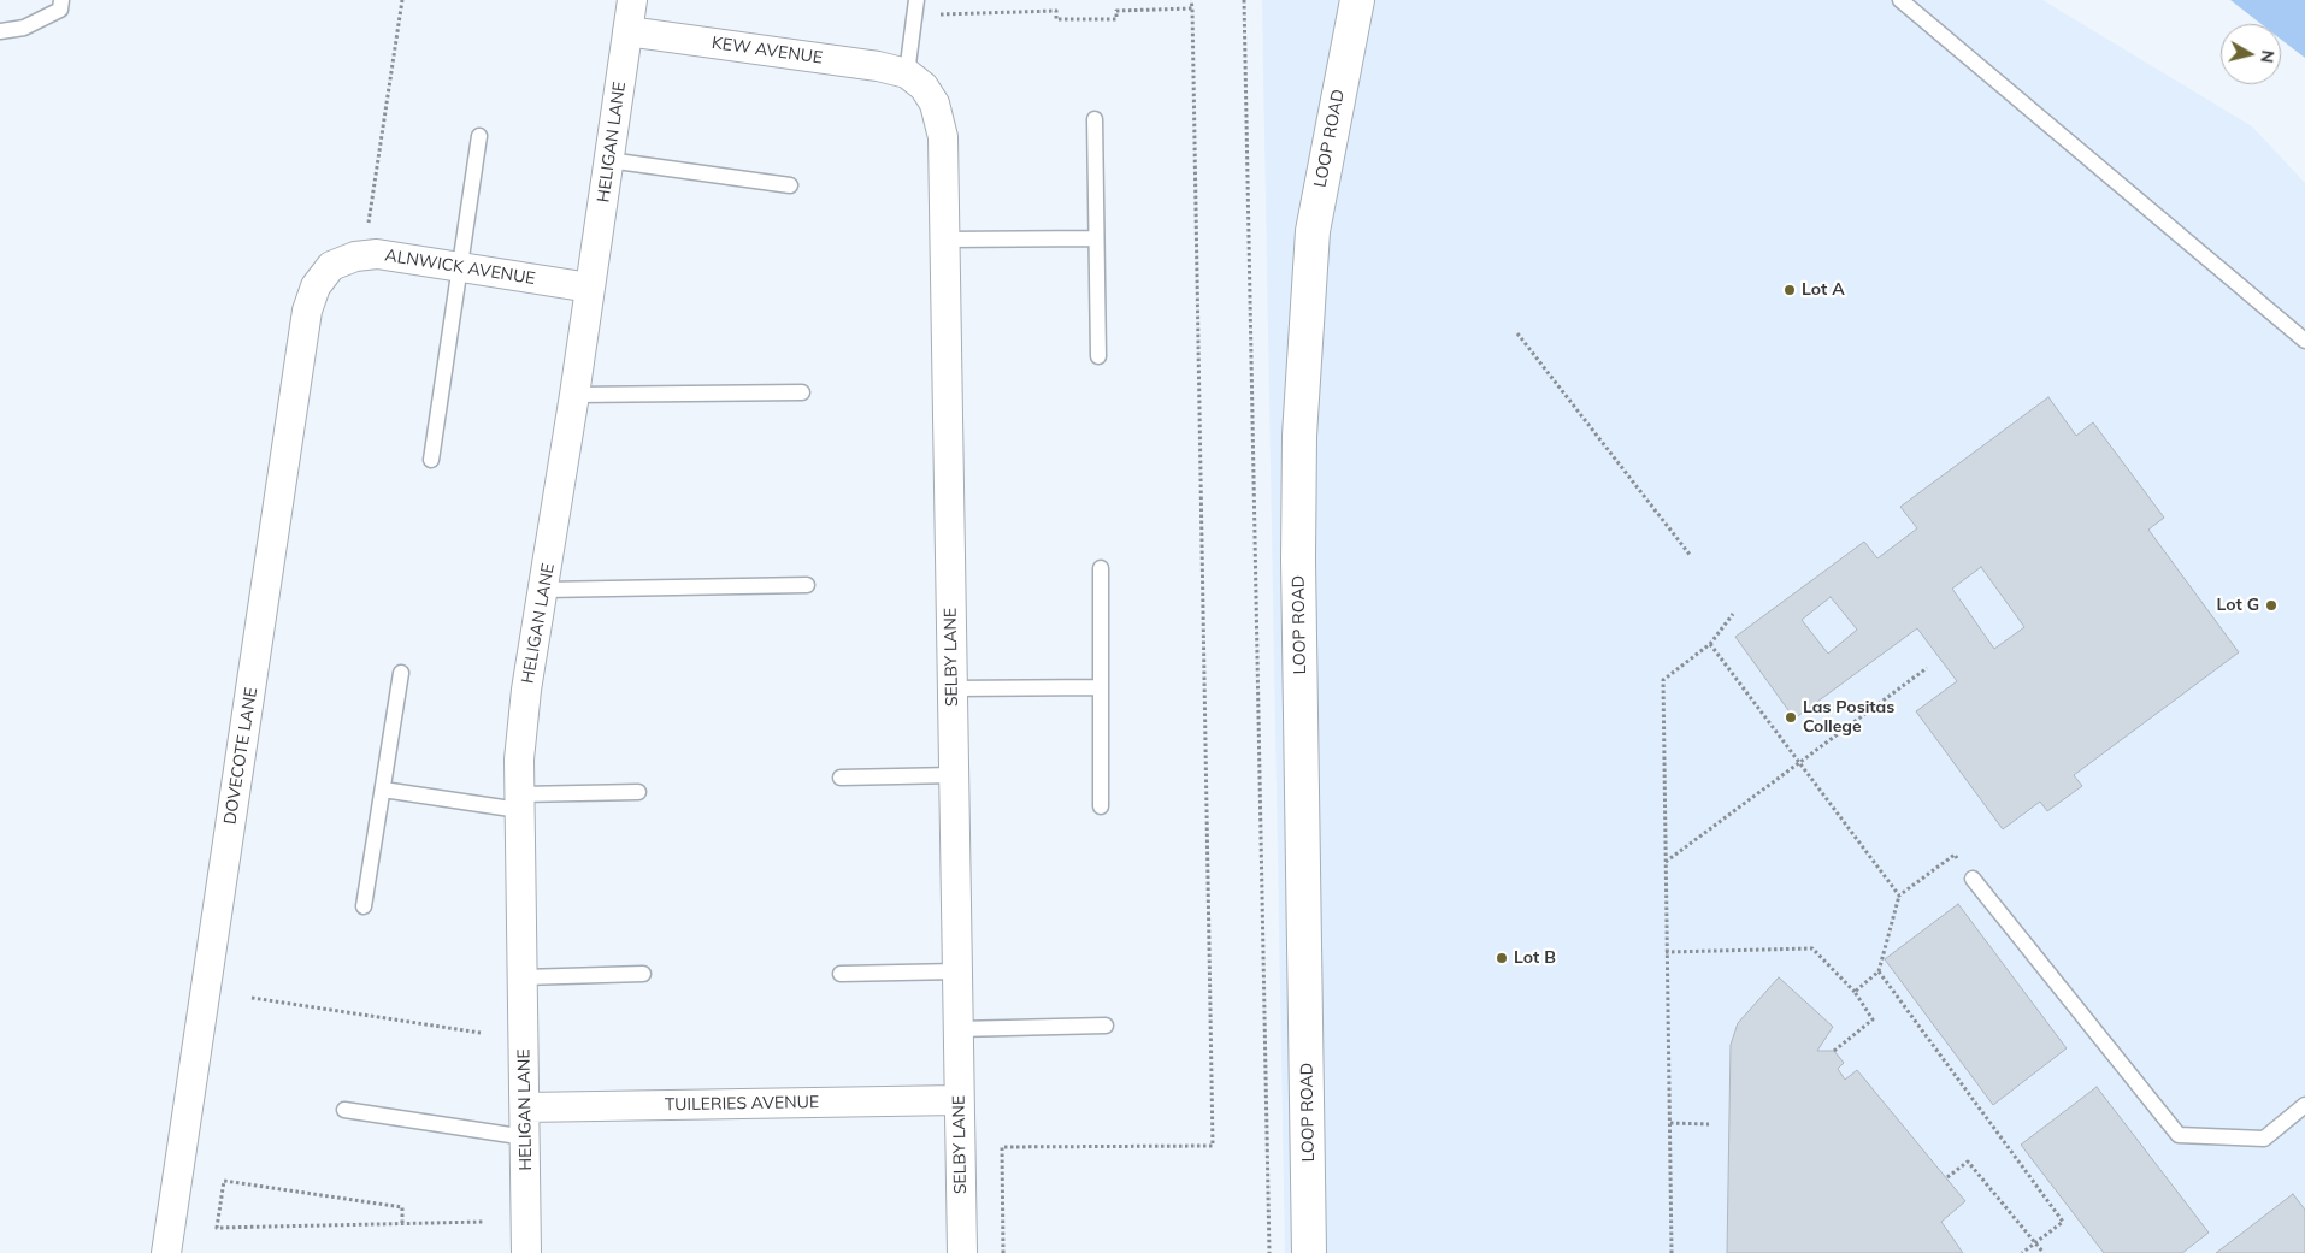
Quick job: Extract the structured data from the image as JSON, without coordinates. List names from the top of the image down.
{
  "streets": {
    "street": [
      "KEW AVENUE",
      "LOOP ROAD",
      "HELIGAN LANE",
      "ALNWICK AVENUE",
      "SELBY LANE",
      "DOVECOTE LANE",
      "TUILERIES AVENUE"
    ]
  },
  "crossings": [
    ["KEW AVENUE", "HELIGAN LANE"],
    ["KEW AVENUE", "SELBY LANE"],
    ["HELIGAN LANE", "ALNWICK AVENUE"],
    ["HELIGAN LANE", "TUILERIES AVENUE"],
    ["ALNWICK AVENUE", "DOVECOTE LANE"],
    ["SELBY LANE", "TUILERIES AVENUE"]
  ],
  "places": [
    "Lot A",
    "Lot G",
    "Las Positas College",
    "Lot B"
  ],
  "north": "right"
}
